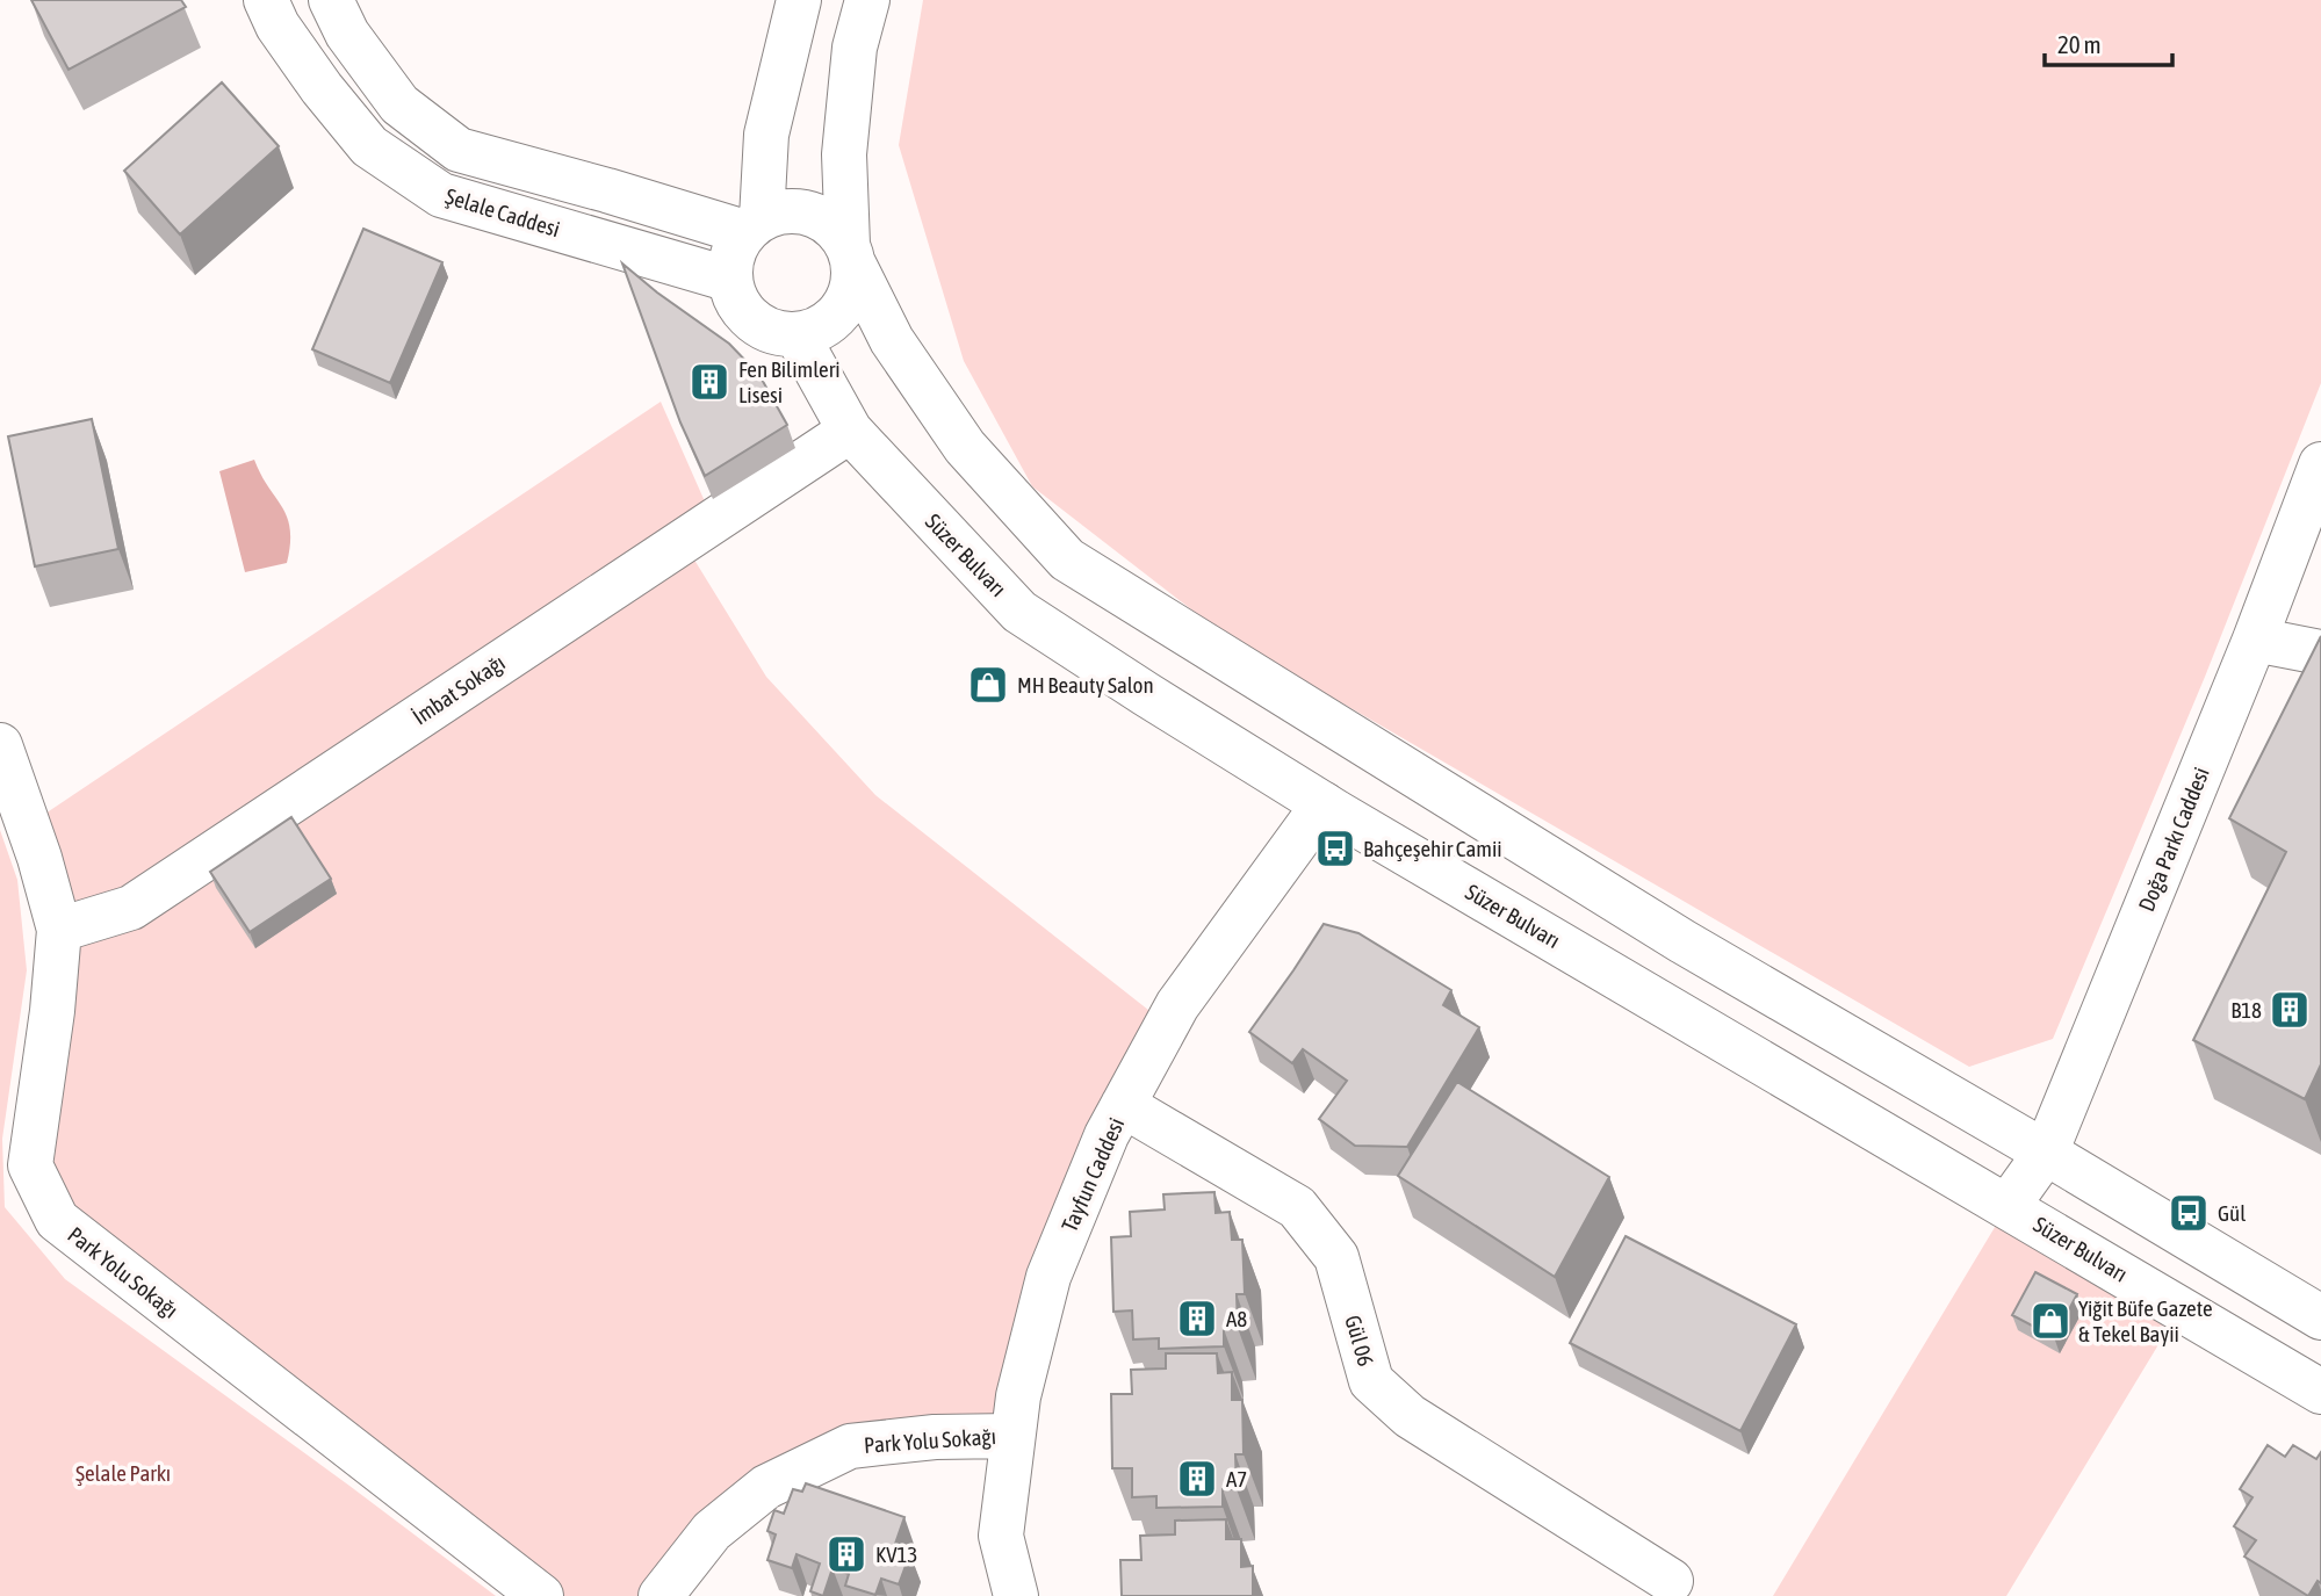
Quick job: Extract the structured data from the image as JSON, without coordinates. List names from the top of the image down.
{
  "streets": {
    "street": [
      "Şelale Caddesi",
      "Süzer Bulvarı",
      "İmbat Sokağı",
      "Doğa Parkı Caddesi",
      "Tayfun Caddesi",
      "Park Yolu Sokağı",
      "Gül 06"
    ]
  },
  "crossings": [
    ["Şelale Caddesi", "Süzer Bulvarı"],
    ["Süzer Bulvarı", "İmbat Sokağı"],
    ["Süzer Bulvarı", "Doğa Parkı Caddesi"],
    ["Süzer Bulvarı", "Tayfun Caddesi"],
    ["İmbat Sokağı", "Park Yolu Sokağı"],
    ["Tayfun Caddesi", "Park Yolu Sokağı"],
    ["Tayfun Caddesi", "Gül 06"]
  ],
  "parks": ["Şelale Parkı"],
  "places": {
    "building": [
      "Fen Bilimleri Lisesi",
      "B18",
      "A8",
      "A7",
      "KV13"
    ],
    "shop": ["MH Beauty Salon", "Yiğit Büfe Gazete & Tekel Bayii"],
    "bus stop": ["Bahçeşehir Camii", "Gül"]
  },
  "scale_bar": "20 m"
}
